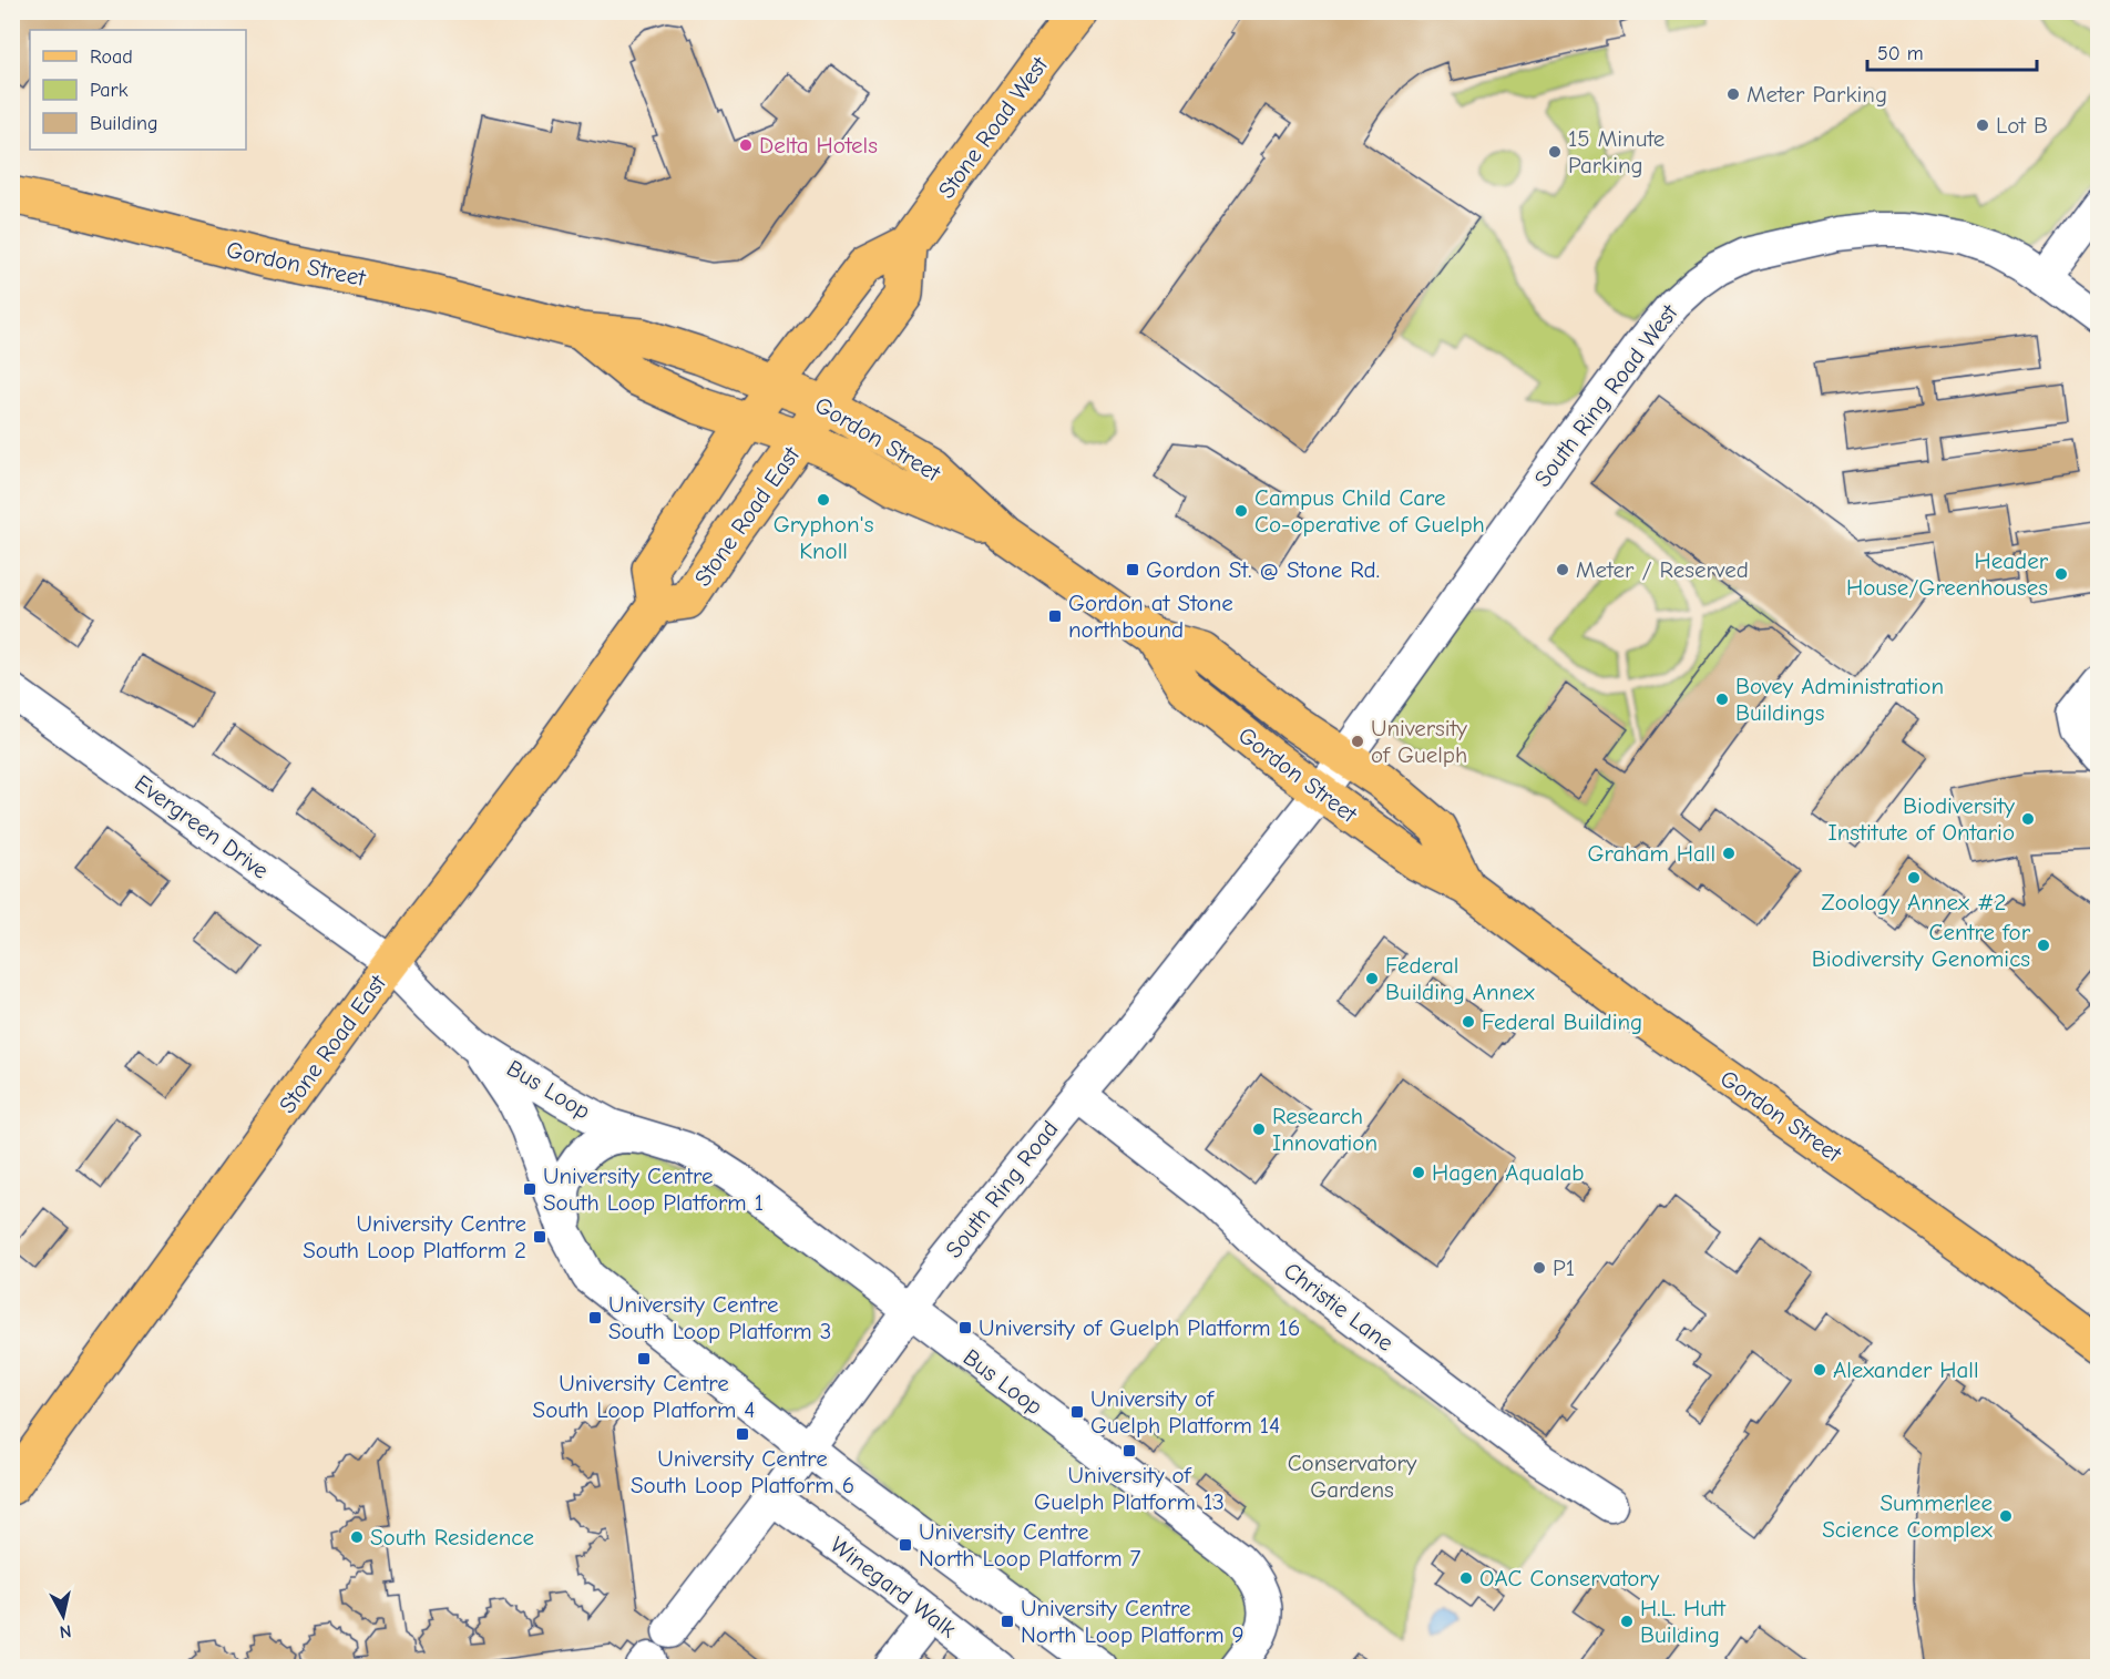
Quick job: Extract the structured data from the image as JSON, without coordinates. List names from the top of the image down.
{
  "streets": {
    "main road": ["Stone Road West", "Gordon Street", "Stone Road East"],
    "street": [
      "South Ring Road West",
      "Evergreen Drive",
      "Bus Loop",
      "South Ring Road",
      "Christie Lane",
      "Winegard Walk"
    ]
  },
  "crossings": [
    ["Stone Road West", "Gordon Street"],
    ["Gordon Street", "South Ring Road West"],
    ["Gordon Street", "Stone Road East"],
    ["Gordon Street", "South Ring Road"],
    ["South Ring Road West", "South Ring Road"],
    ["Stone Road East", "Evergreen Drive"],
    ["Stone Road East", "Bus Loop"],
    ["Evergreen Drive", "Bus Loop"],
    ["Bus Loop", "South Ring Road"],
    ["South Ring Road", "Christie Lane"]
  ],
  "parks": ["Conservatory Gardens"],
  "places": {
    "other": [
      "Meter Parking",
      "Lot B",
      "Delta Hotels",
      "15 Minute Parking",
      "Gryphon's Knoll",
      "Campus Child Care Co-operative of Guelph",
      "Meter / Reserved",
      "Header House/Greenhouses",
      "Bovey Administration Buildings",
      "University of Guelph",
      "Biodiversity Institute of Ontario",
      "Graham Hall",
      "Zoology Annex #2",
      "Centre for Biodiversity Genomics",
      "Federal Building Annex",
      "Federal Building",
      "Research Innovation",
      "Hagen Aqualab",
      "P1",
      "Alexander Hall",
      "Summerlee Science Complex",
      "South Residence",
      "OAC Conservatory",
      "H.L. Hutt Building"
    ],
    "transit": [
      "Gordon St. @ Stone Rd.",
      "Gordon at Stone northbound",
      "University Centre South Loop Platform 1",
      "University Centre South Loop Platform 2",
      "University Centre South Loop Platform 3",
      "University of Guelph Platform 16",
      "University Centre South Loop Platform 4",
      "University of Guelph Platform 14",
      "University Centre South Loop Platform 6",
      "University of Guelph Platform 13",
      "University Centre North Loop Platform 7",
      "University Centre North Loop Platform 9"
    ]
  },
  "legend": ["Road", "Park", "Building"],
  "scale_bar": "50 m",
  "north": "bottom"
}
